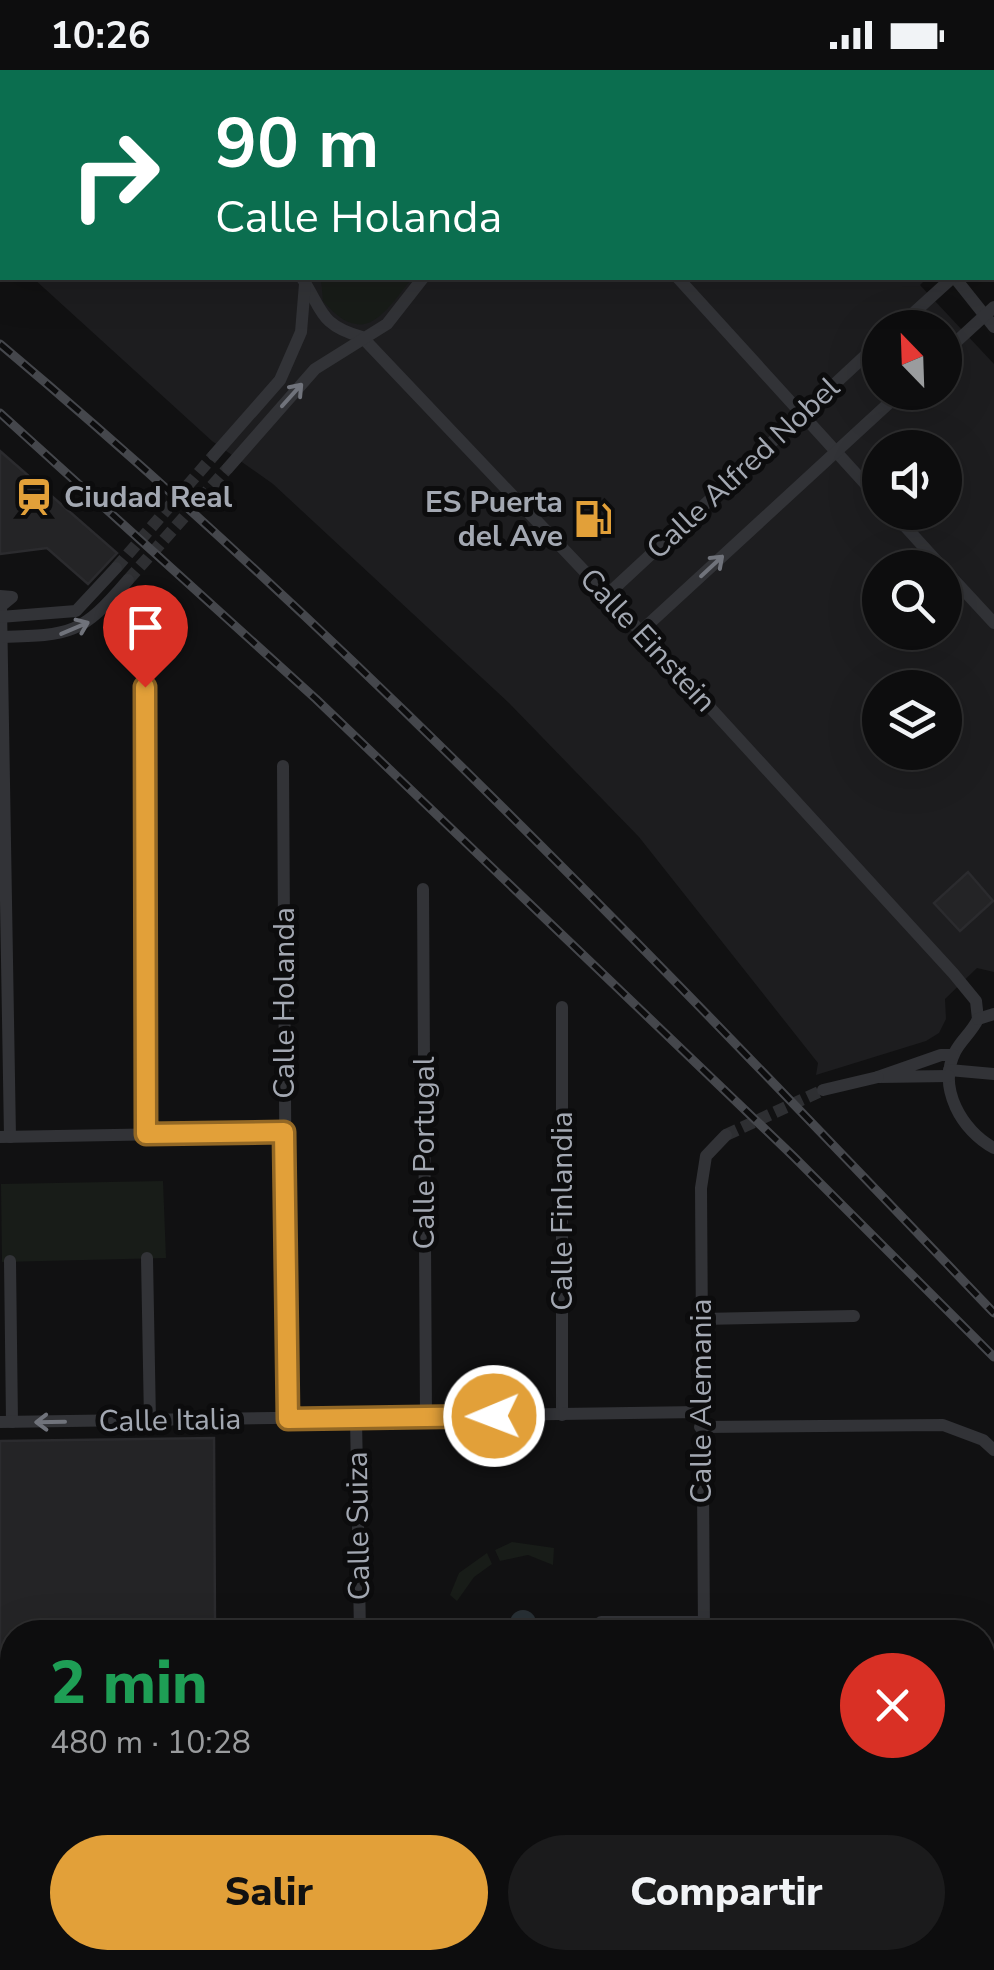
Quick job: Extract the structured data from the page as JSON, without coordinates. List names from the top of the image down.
{
  "streets": {
    "street": [
      "Calle Alfred Nobel",
      "Calle Einstein",
      "Calle Holanda",
      "Calle Portugal",
      "Calle Finlandia",
      "Calle Alemania",
      "Calle Italia",
      "Calle Suiza"
    ]
  },
  "crossings": [
    ["Calle Alfred Nobel", "Calle Einstein"],
    ["Calle Holanda", "Calle Italia"],
    ["Calle Portugal", "Calle Italia"],
    ["Calle Finlandia", "Calle Italia"],
    ["Calle Alemania", "Calle Italia"],
    ["Calle Italia", "Calle Suiza"]
  ],
  "places": {
    "station": ["Ciudad Real"],
    "fuel station": ["ES Puerta del Ave"]
  },
  "north": "top left",
  "page": {
    "status": "10:26",
    "turn": ["90 m", "Calle Holanda"],
    "heading": ["2 min", "480 m · 10:28"],
    "buttons": ["Salir", "Compartir"]
  }
}
